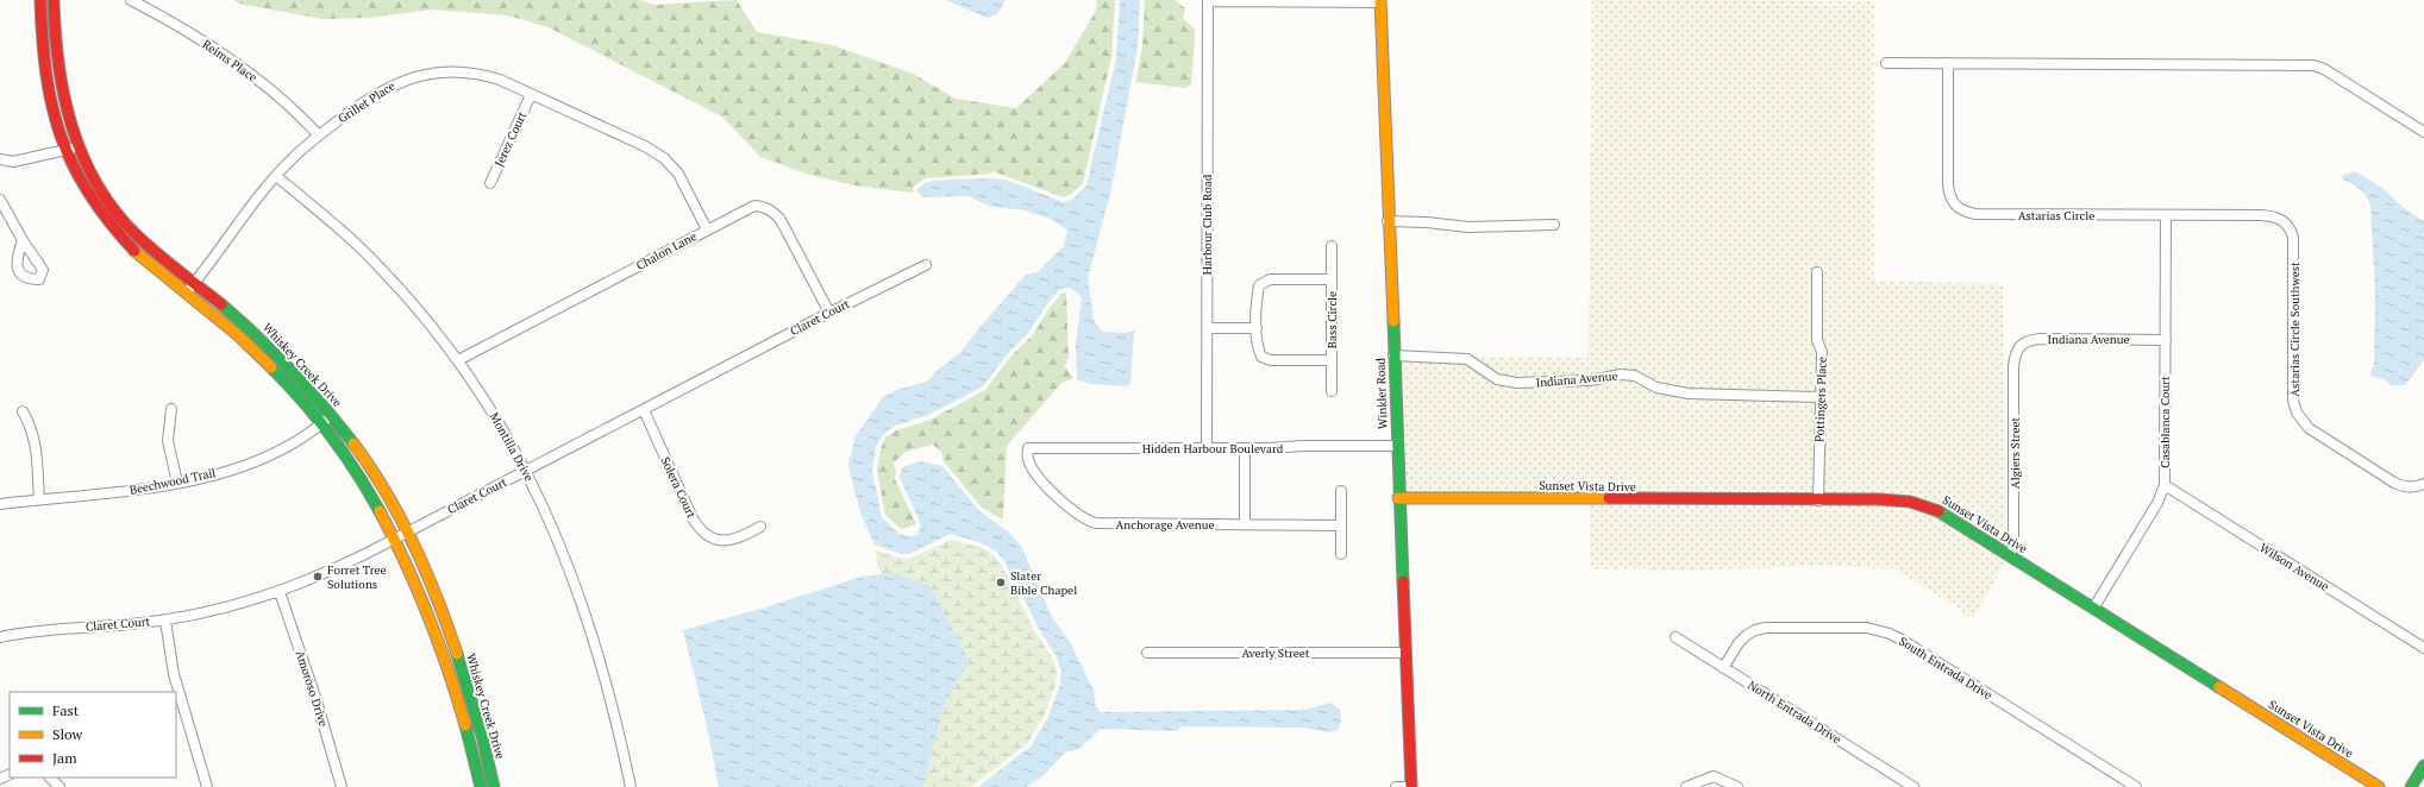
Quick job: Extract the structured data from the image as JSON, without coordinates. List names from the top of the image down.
{
  "streets": {
    "street": [
      "Reims Place",
      "Grillet Place",
      "Jerez Court",
      "Astarias Circle",
      "Harbour Club Road",
      "Chalon Lane",
      "Claret Court",
      "Bass Circle",
      "Astarias Circle Southwest",
      "Indiana Avenue",
      "Whiskey Creek Drive",
      "Winkler Road",
      "Pottingers Place",
      "Casablanca Court",
      "Montilla Drive",
      "Hidden Harbour Boulevard",
      "Algiers Street",
      "Beechwood Trail",
      "Sunset Vista Drive",
      "Solera Court",
      "Anchorage Avenue",
      "Wilson Avenue",
      "Averly Street",
      "South Entrada Drive",
      "Amoroso Drive",
      "North Entrada Drive"
    ]
  },
  "crossings": [
    ["Reims Place", "Grillet Place"],
    ["Grillet Place", "Jerez Court"],
    ["Grillet Place", "Chalon Lane"],
    ["Grillet Place", "Whiskey Creek Drive"],
    ["Grillet Place", "Montilla Drive"],
    ["Astarias Circle", "Astarias Circle Southwest"],
    ["Astarias Circle", "Casablanca Court"],
    ["Harbour Club Road", "Winkler Road"],
    ["Harbour Club Road", "Hidden Harbour Boulevard"],
    ["Chalon Lane", "Claret Court"],
    ["Chalon Lane", "Montilla Drive"],
    ["Claret Court", "Whiskey Creek Drive"],
    ["Claret Court", "Montilla Drive"],
    ["Claret Court", "Solera Court"],
    ["Claret Court", "Amoroso Drive"],
    ["Indiana Avenue", "Winkler Road"],
    ["Indiana Avenue", "Pottingers Place"],
    ["Indiana Avenue", "Casablanca Court"],
    ["Indiana Avenue", "Algiers Street"],
    ["Whiskey Creek Drive", "Beechwood Trail"],
    ["Winkler Road", "Hidden Harbour Boulevard"],
    ["Winkler Road", "Sunset Vista Drive"],
    ["Winkler Road", "Averly Street"],
    ["Pottingers Place", "Sunset Vista Drive"],
    ["Casablanca Court", "Sunset Vista Drive"],
    ["Casablanca Court", "Wilson Avenue"],
    ["Hidden Harbour Boulevard", "Anchorage Avenue"],
    ["Algiers Street", "Sunset Vista Drive"],
    ["South Entrada Drive", "North Entrada Drive"]
  ],
  "places": ["Forret Tree Solutions", "Slater Bible Chapel"],
  "legend": ["Fast", "Slow", "Jam"]
}
